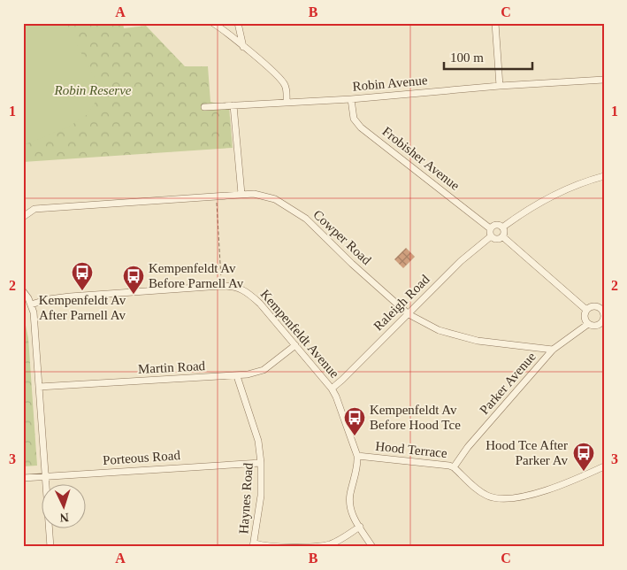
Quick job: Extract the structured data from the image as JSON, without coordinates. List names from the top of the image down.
{
  "streets": {
    "street": [
      "Robin Avenue",
      "Frobisher Avenue",
      "Cowper Road",
      "Raleigh Road",
      "Kempenfeldt Avenue",
      "Martin Road",
      "Parker Avenue",
      "Hood Terrace",
      "Porteous Road",
      "Haynes Road"
    ]
  },
  "crossings": [
    ["Robin Avenue", "Frobisher Avenue"],
    ["Frobisher Avenue", "Raleigh Road"],
    ["Cowper Road", "Raleigh Road"],
    ["Cowper Road", "Parker Avenue"],
    ["Raleigh Road", "Kempenfeldt Avenue"],
    ["Kempenfeldt Avenue", "Martin Road"],
    ["Kempenfeldt Avenue", "Hood Terrace"],
    ["Martin Road", "Haynes Road"],
    ["Parker Avenue", "Hood Terrace"],
    ["Porteous Road", "Haynes Road"]
  ],
  "parks": ["Robin Reserve"],
  "places": {
    "bus stop": [
      "Kempenfeldt Av After Parnell Av",
      "Kempenfeldt Av Before Parnell Av",
      "Kempenfeldt Av Before Hood Tce",
      "Hood Tce After Parker Av"
    ]
  },
  "scale_bar": "100 m",
  "north": "bottom",
  "grid": {
    "columns": ["A", "B", "C"],
    "rows": ["1", "2", "3"]
  }
}
